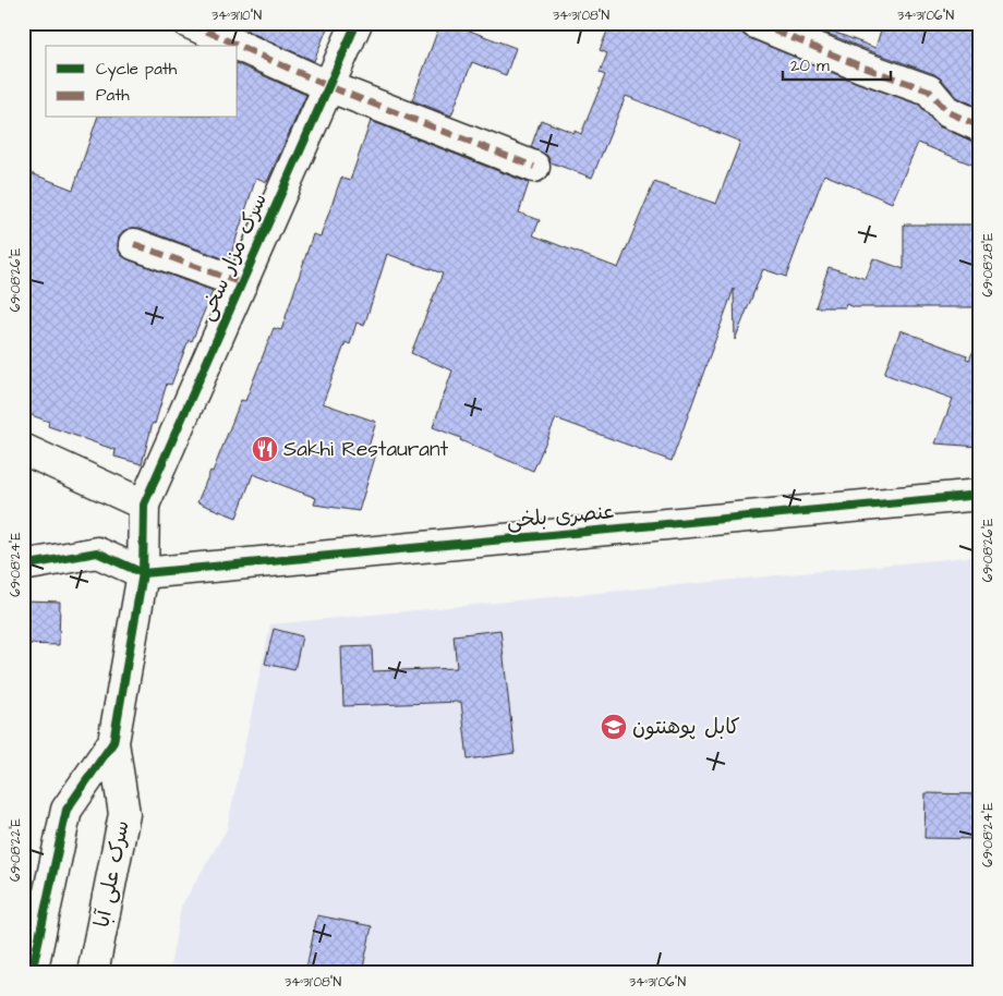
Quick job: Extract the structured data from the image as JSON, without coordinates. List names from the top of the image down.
{
  "streets": {
    "street": ["سرک مزار سخی", "عنصری بلخی", "سرک علی آبا"]
  },
  "places": {
    "restaurant": ["Sakhi Restaurant"],
    "school or university": ["کابل پوهنتون"]
  },
  "legend": ["Cycle path", "Path"],
  "scale_bar": "20 m",
  "coordinates": [
    "34°31'10\"N",
    "34°31'08\"N",
    "34°31'06\"N",
    "69°08'28\"E",
    "69°08'26\"E",
    "69°08'24\"E",
    "69°08'22\"E"
  ]
}
